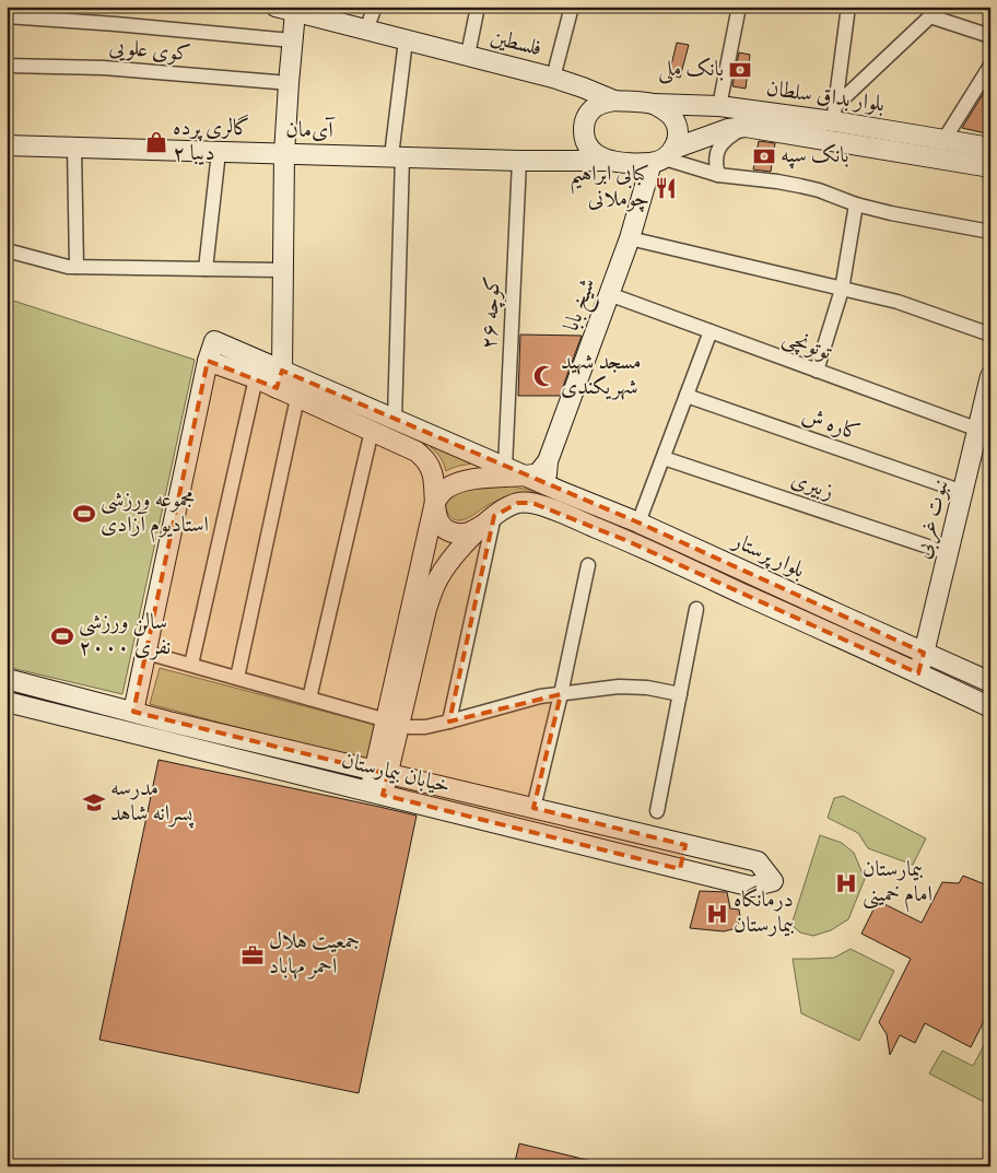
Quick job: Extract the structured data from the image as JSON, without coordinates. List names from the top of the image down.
{
  "streets": {
    "street": [
      "فلسطین",
      "کوی علویی",
      "بلوار بداق سلطان",
      "آی‌مان",
      "شیخ بابا",
      "کوچه ۲۶",
      "توتونچی",
      "کاره ش",
      "زبیری",
      "نبوت غربی",
      "بلوار پرستار",
      "خیابان بیمارستان"
    ]
  },
  "crossings": [
    ["فلسطین", "بلوار بداق سلطان"],
    ["فلسطین", "آی‌مان"],
    ["فلسطین", "شیخ بابا"],
    ["بلوار بداق سلطان", "آی‌مان"],
    ["بلوار بداق سلطان", "شیخ بابا"],
    ["آی‌مان", "شیخ بابا"],
    ["آی‌مان", "کوچه ۲۶"],
    ["شیخ بابا", "توتونچی"],
    ["کوچه ۲۶", "بلوار پرستار"],
    ["توتونچی", "نبوت غربی"],
    ["کاره ش", "نبوت غربی"],
    ["زبیری", "نبوت غربی"],
    ["نبوت غربی", "بلوار پرستار"]
  ],
  "places": {
    "bank": ["بانک ملی", "بانک سپه"],
    "shop": ["گالری پرده دیبا ۲"],
    "restaurant": ["کبابی ابراهیم چوملانی"],
    "mosque": ["مسجد شهید شهریکندی"],
    "sports": ["مجموعه ورزشی استادیوم آزادی", "سالن ورزشی ۲۰۰۰ نفری"],
    "school or university": ["مدرسه پسرانه شاهد"],
    "hospital": ["بیمارستان امام خمینی", "درمانگاه بیمارستان"],
    "office": ["جمعیت هلال احمر مهاباد"]
  }
}
